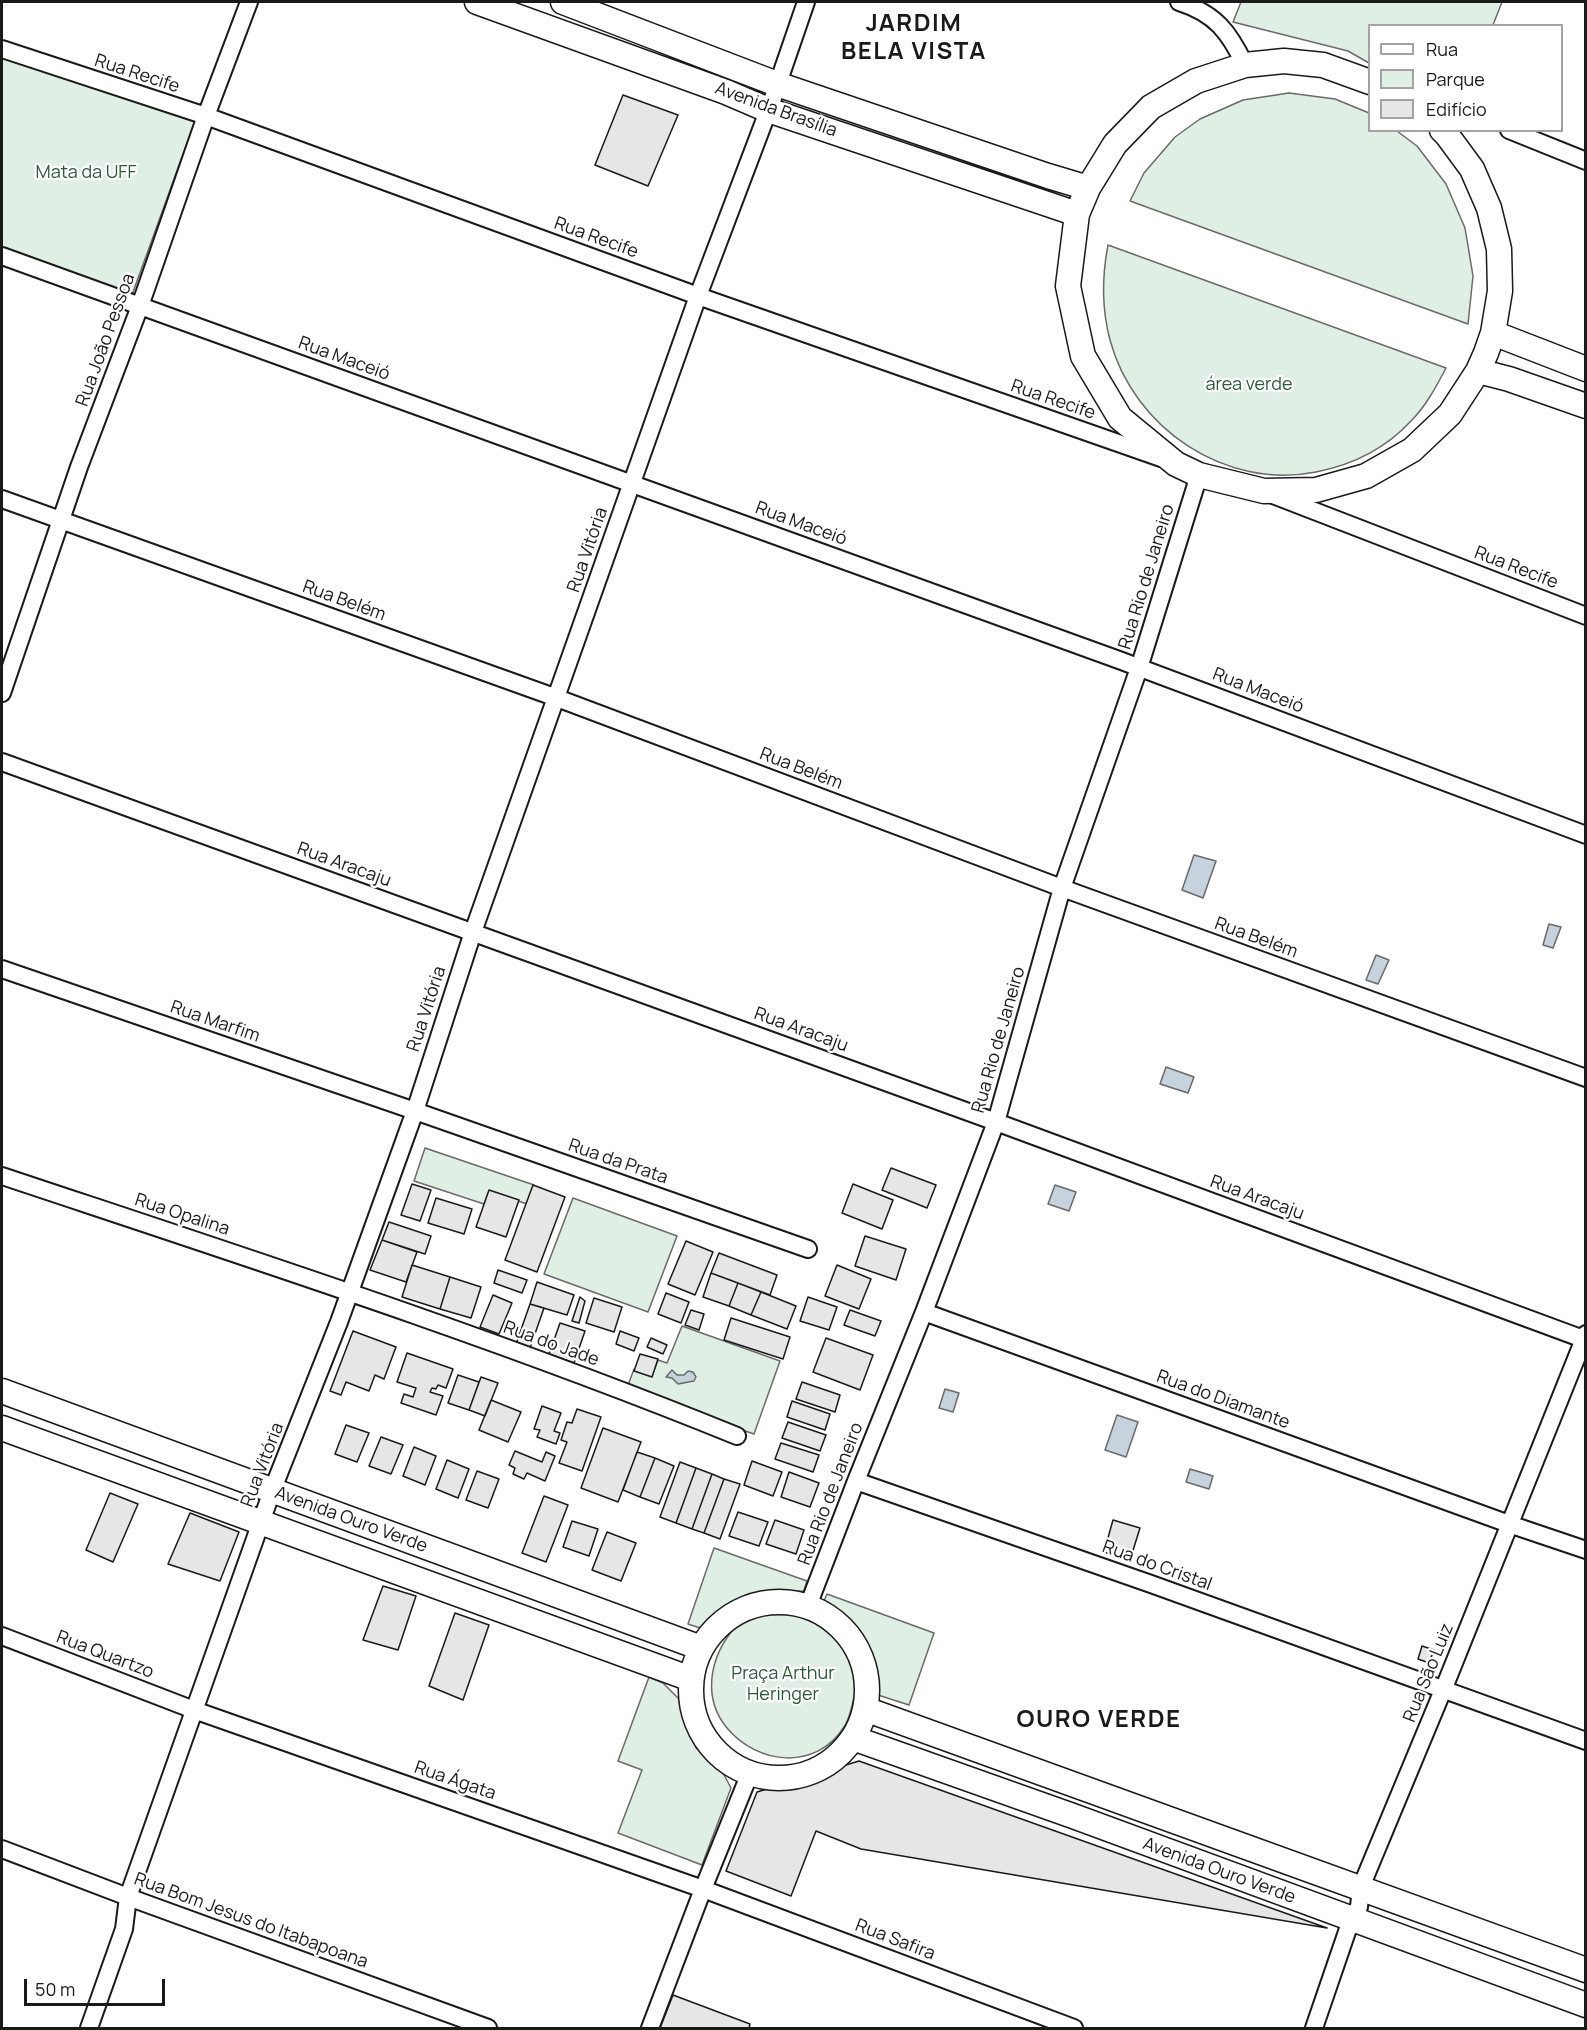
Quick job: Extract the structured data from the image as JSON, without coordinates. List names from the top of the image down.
{
  "streets": {
    "street": [
      "Rua Recife",
      "Avenida Brasília",
      "Rua João Pessoa",
      "Rua Maceió",
      "Rua Vitória",
      "Rua Rio de Janeiro",
      "Rua Belém",
      "Rua Aracaju",
      "Rua Marfim",
      "Rua da Prata",
      "Rua Opalina",
      "Rua do Jade",
      "Rua do Diamante",
      "Avenida Ouro Verde",
      "Rua do Cristal",
      "Rua Quartzo",
      "Rua São Luiz",
      "Rua Ágata",
      "Rua Bom Jesus do Itabapoana",
      "Rua Safira"
    ]
  },
  "crossings": [
    ["Rua Recife", "Rua João Pessoa"],
    ["Rua Recife", "Rua Vitória"],
    ["Avenida Brasília", "Rua Vitória"],
    ["Rua João Pessoa", "Rua Maceió"],
    ["Rua João Pessoa", "Rua Belém"],
    ["Rua Maceió", "Rua Vitória"],
    ["Rua Maceió", "Rua Rio de Janeiro"],
    ["Rua Vitória", "Rua Belém"],
    ["Rua Vitória", "Rua Aracaju"],
    ["Rua Vitória", "Rua Marfim"],
    ["Rua Vitória", "Rua da Prata"],
    ["Rua Vitória", "Rua Opalina"],
    ["Rua Vitória", "Rua do Jade"],
    ["Rua Vitória", "Avenida Ouro Verde"],
    ["Rua Vitória", "Rua Quartzo"],
    ["Rua Vitória", "Rua Ágata"],
    ["Rua Vitória", "Rua Bom Jesus do Itabapoana"],
    ["Rua Rio de Janeiro", "Rua Belém"],
    ["Rua Rio de Janeiro", "Rua Aracaju"],
    ["Rua Rio de Janeiro", "Rua do Diamante"],
    ["Rua Rio de Janeiro", "Avenida Ouro Verde"],
    ["Rua Rio de Janeiro", "Rua do Cristal"],
    ["Rua Aracaju", "Rua São Luiz"],
    ["Rua Marfim", "Rua da Prata"],
    ["Rua Opalina", "Rua do Jade"],
    ["Rua do Diamante", "Rua São Luiz"],
    ["Avenida Ouro Verde", "Rua São Luiz"],
    ["Rua do Cristal", "Rua São Luiz"],
    ["Rua Quartzo", "Rua Ágata"],
    ["Rua Ágata", "Rua Safira"]
  ],
  "districts": ["JARDIM BELA VISTA", "OURO VERDE"],
  "parks": ["Mata da UFF", "área verde", "Praça Arthur Heringer"],
  "legend": ["Rua", "Parque", "Edifício"],
  "scale_bar": "50 m"
}
